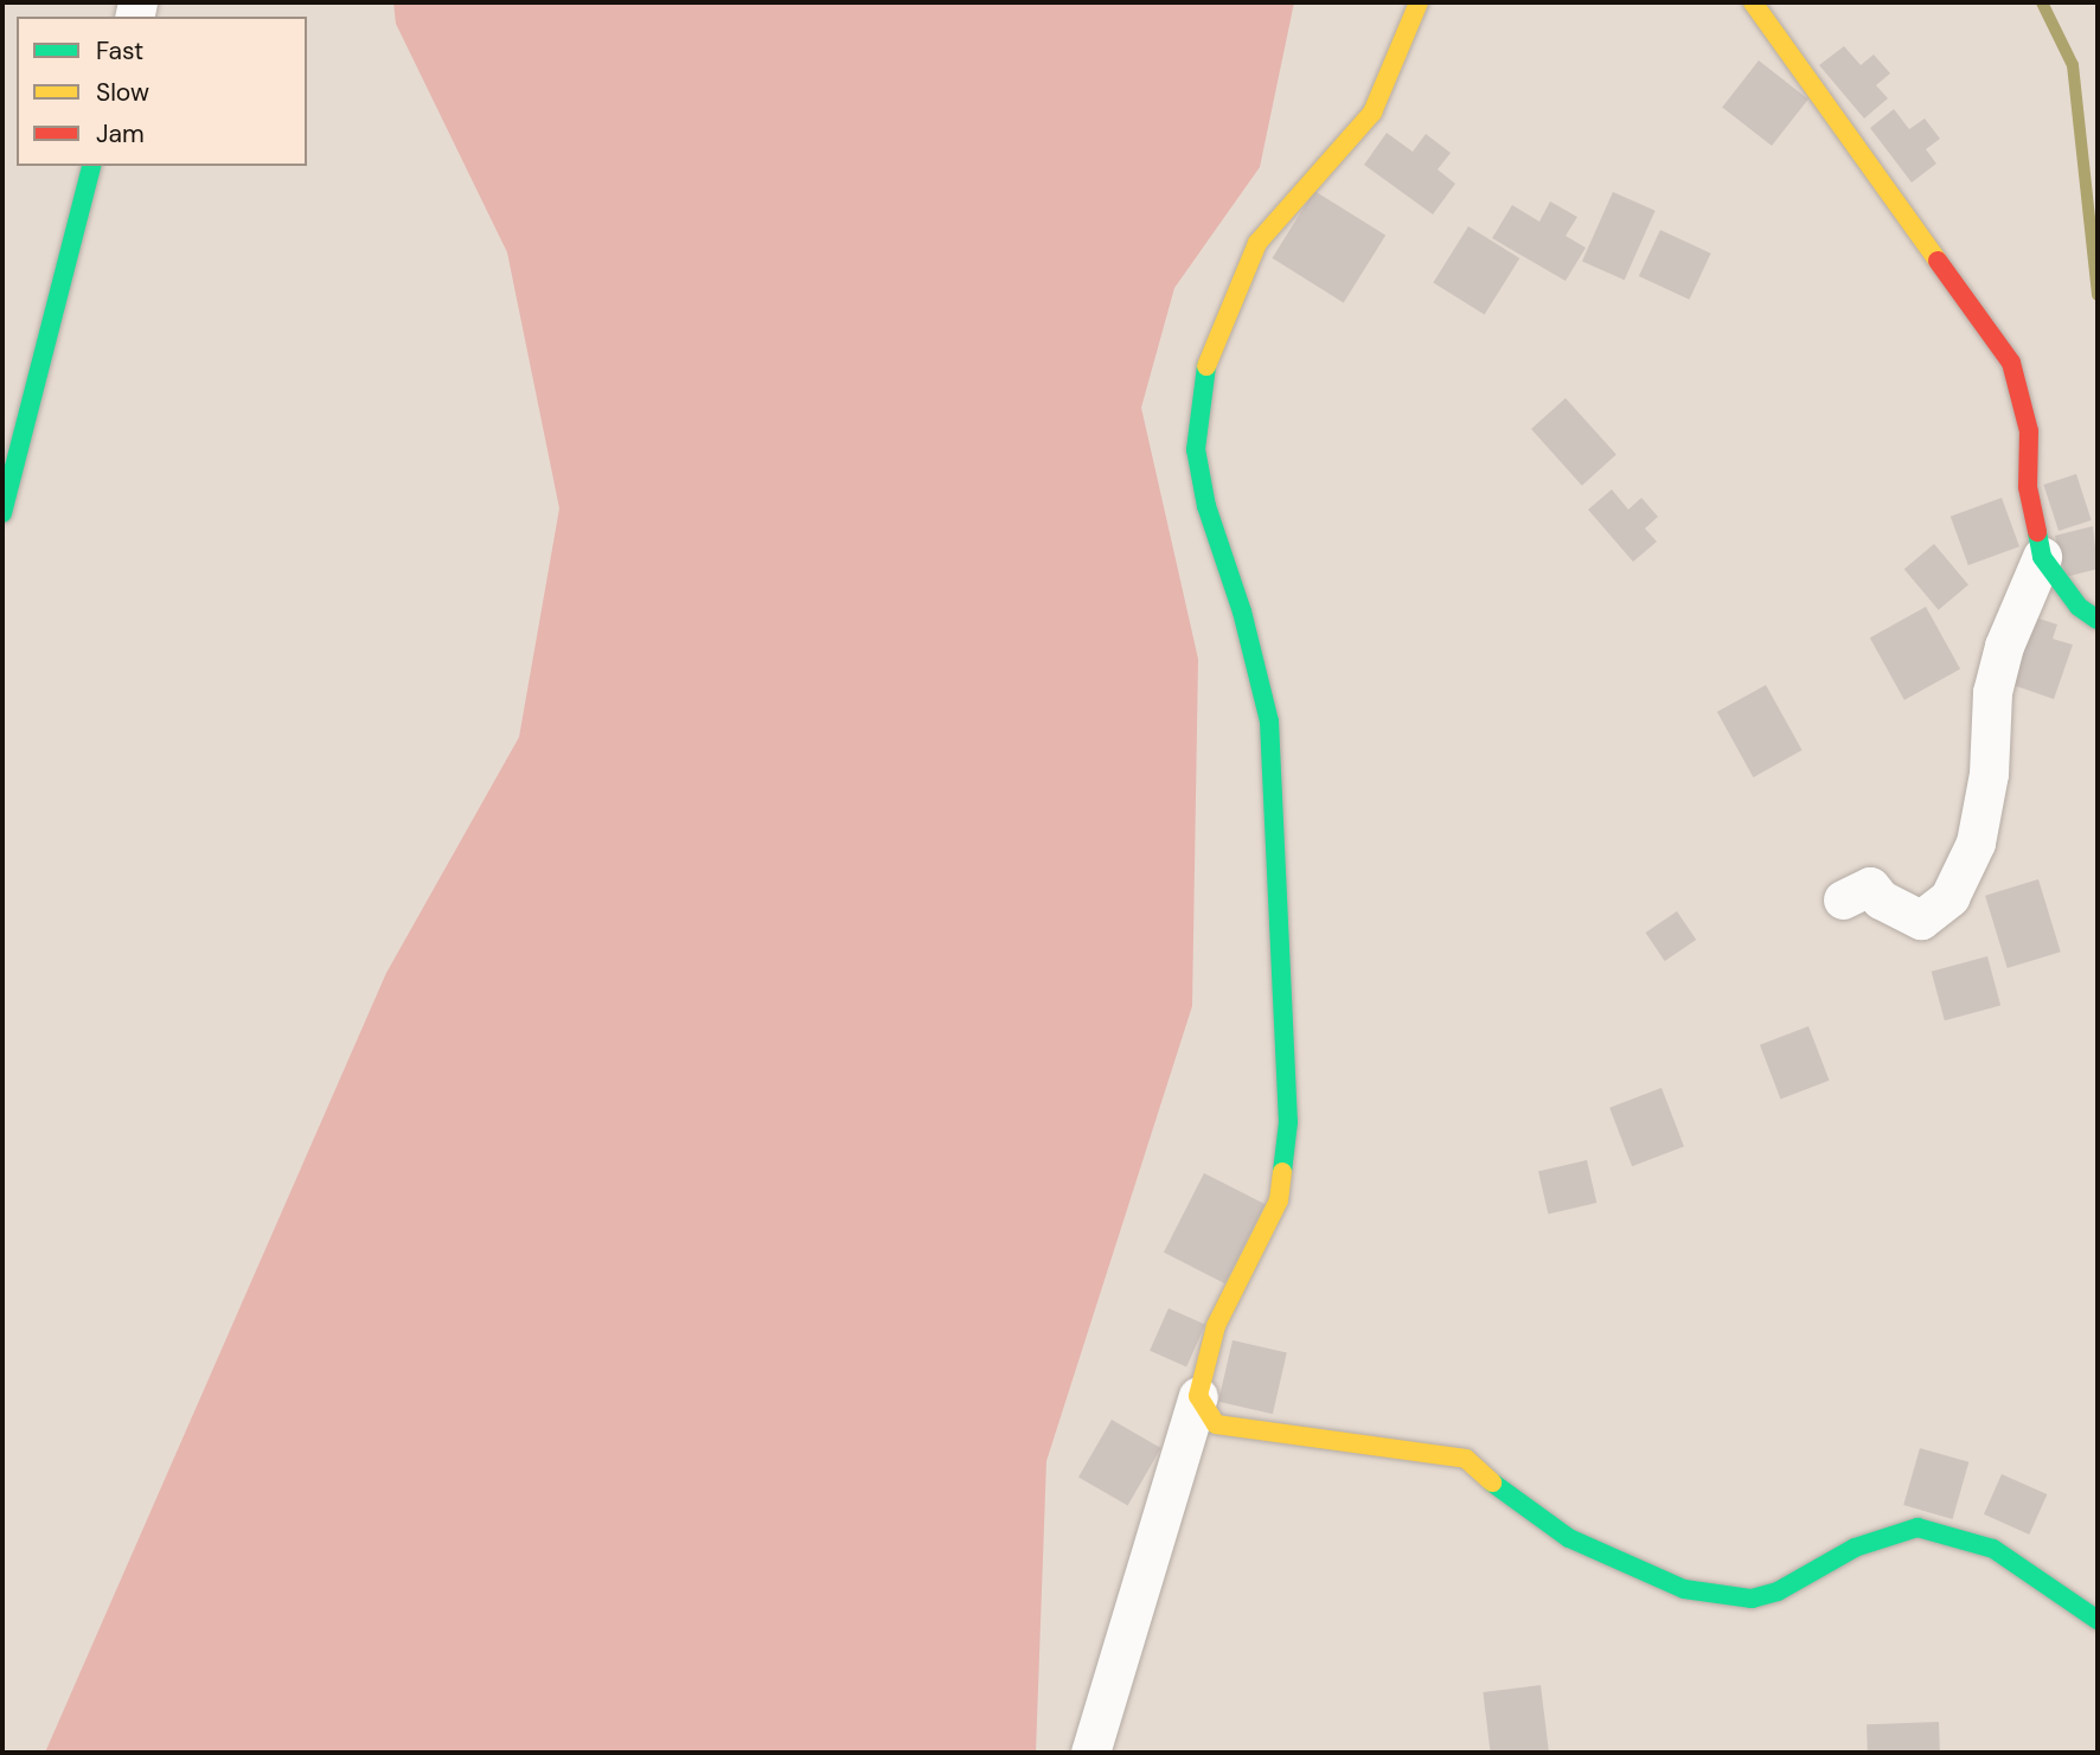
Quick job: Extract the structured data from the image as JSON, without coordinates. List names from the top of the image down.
{
  "legend": ["Fast", "Slow", "Jam"]
}
